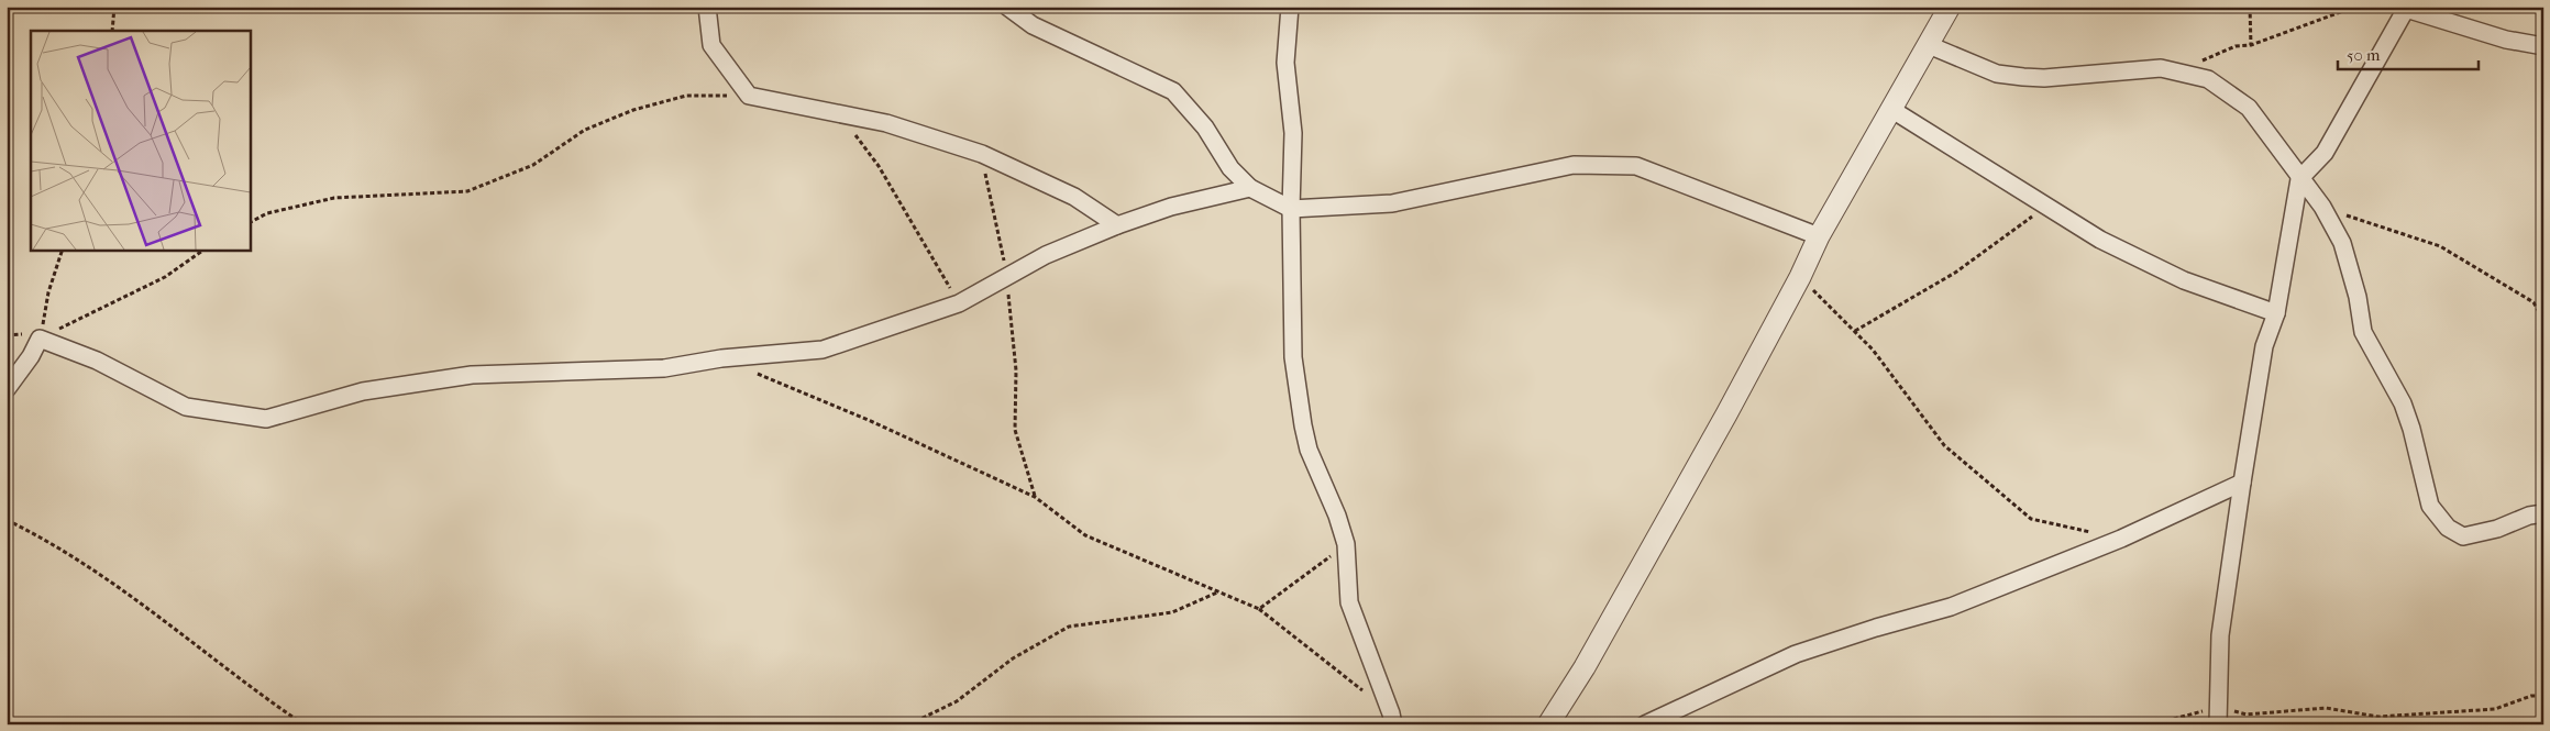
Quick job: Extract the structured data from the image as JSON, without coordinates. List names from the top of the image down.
{
  "scale_bar": "50 m"
}
